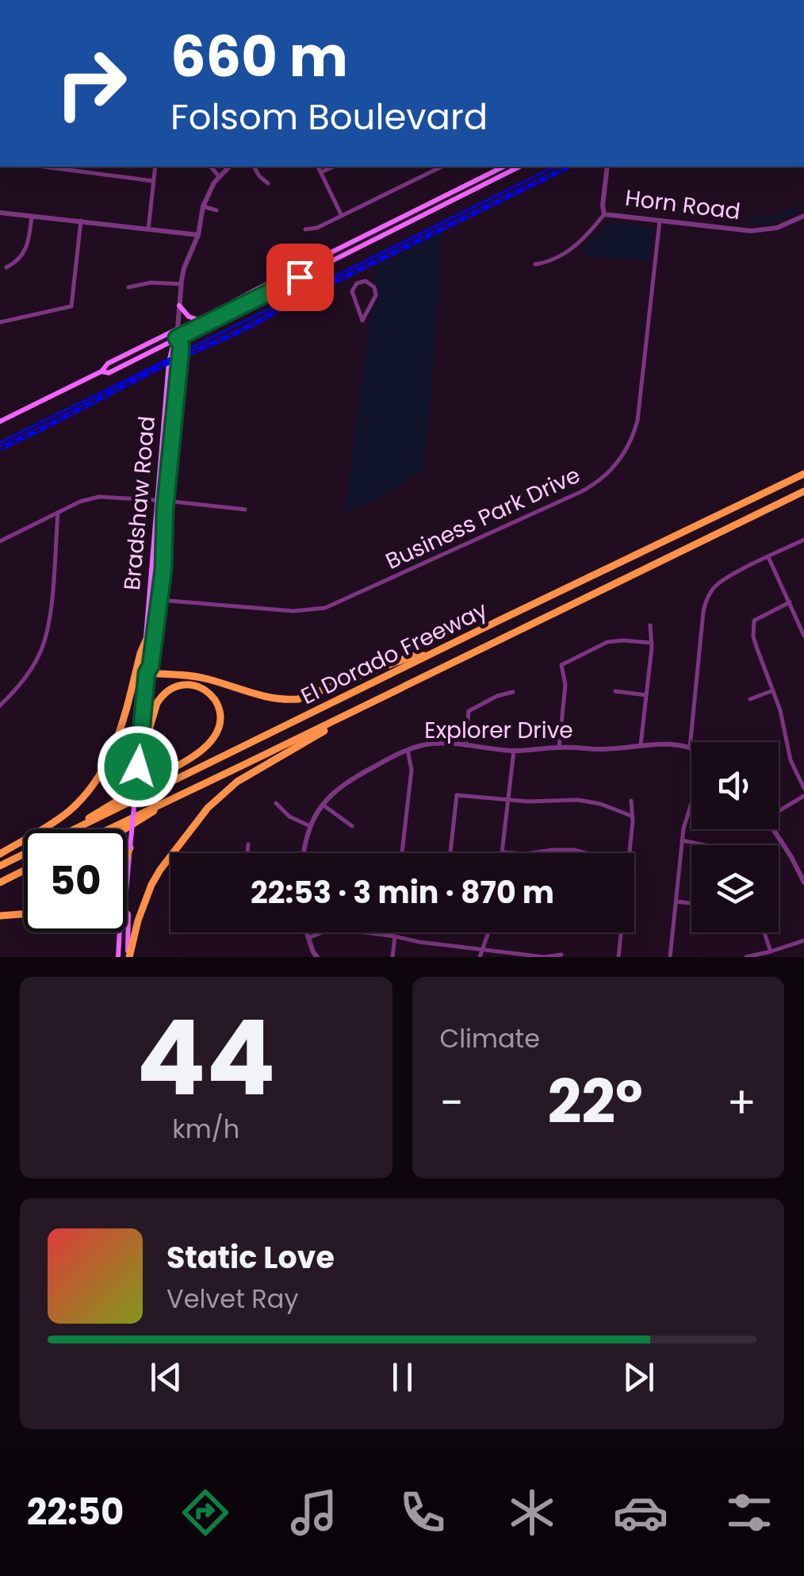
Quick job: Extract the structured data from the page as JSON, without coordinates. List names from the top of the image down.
{
  "streets": {
    "highway": ["El Dorado Freeway"],
    "main road": ["Bradshaw Road"],
    "street": ["Horn Road", "Business Park Drive", "Explorer Drive"]
  },
  "crossings": [
    ["Horn Road", "Business Park Drive"],
    ["Bradshaw Road", "Business Park Drive"]
  ],
  "page": {
    "turn": ["660 m", "Folsom Boulevard"],
    "limit": "50",
    "trip": "22:53 · 3 min · 870 m",
    "tile": [
      ["44", "km/h"],
      "Climate"
    ],
    "heat": ["−", "22°", "+"],
    "song": ["Static Love", "Velvet Ray"],
    "tabs": "22:50"
  }
}
